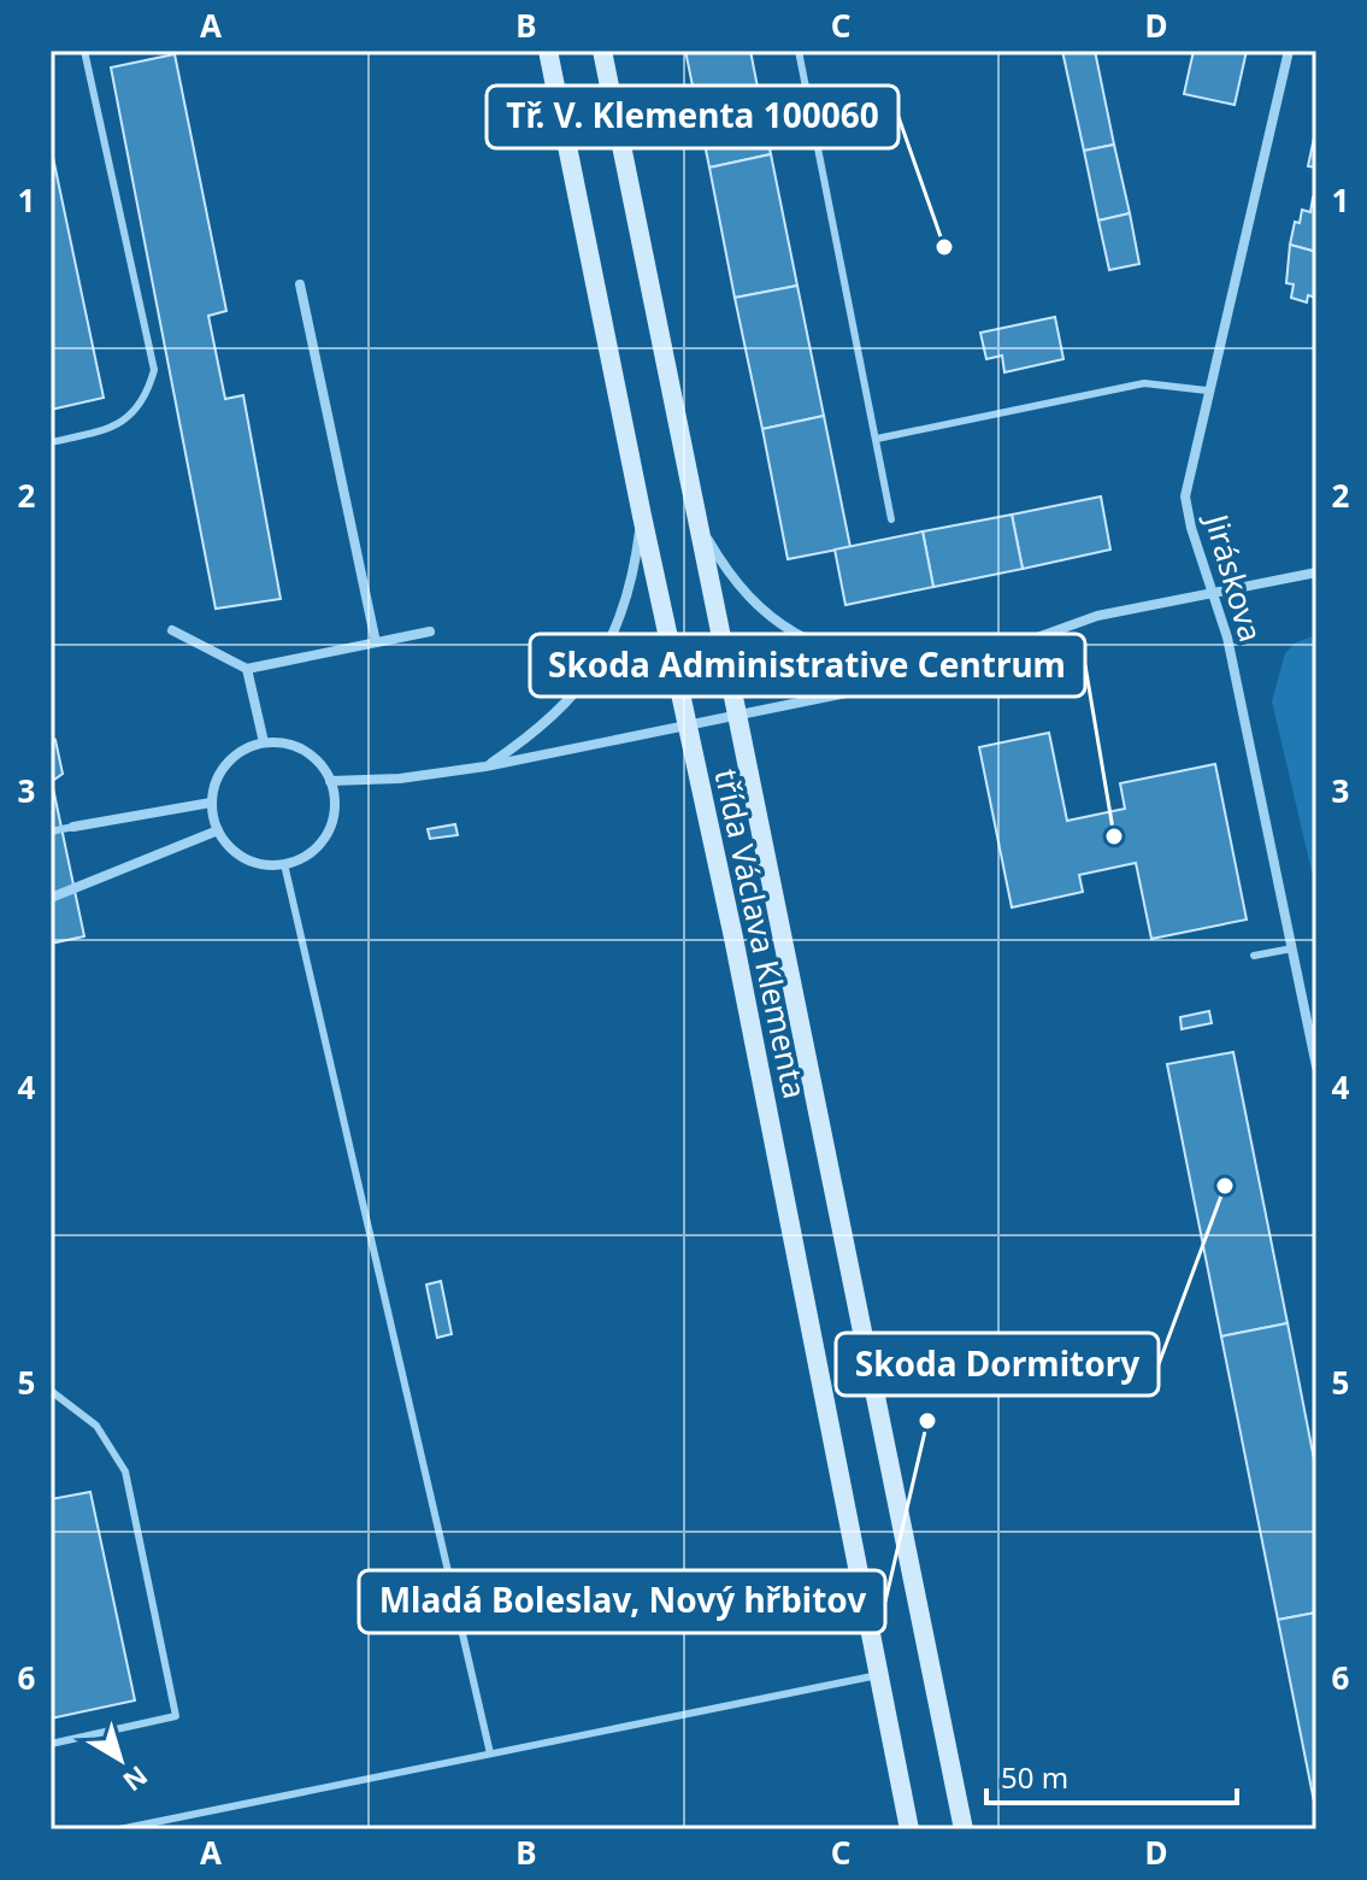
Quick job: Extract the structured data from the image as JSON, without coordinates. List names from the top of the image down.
{
  "streets": {
    "street": ["Jiráskova", "třída Václava Klementa"]
  },
  "places": [
    "Tř. V. Klementa 100060",
    "Skoda Administrative Centrum",
    "Skoda Dormitory",
    "Mladá Boleslav, Nový hřbitov"
  ],
  "scale_bar": "50 m",
  "north": "bottom right",
  "grid": {
    "columns": [
      "A",
      "B",
      "C",
      "D"
    ],
    "rows": [
      "1",
      "2",
      "3",
      "4",
      "5",
      "6"
    ]
  }
}
